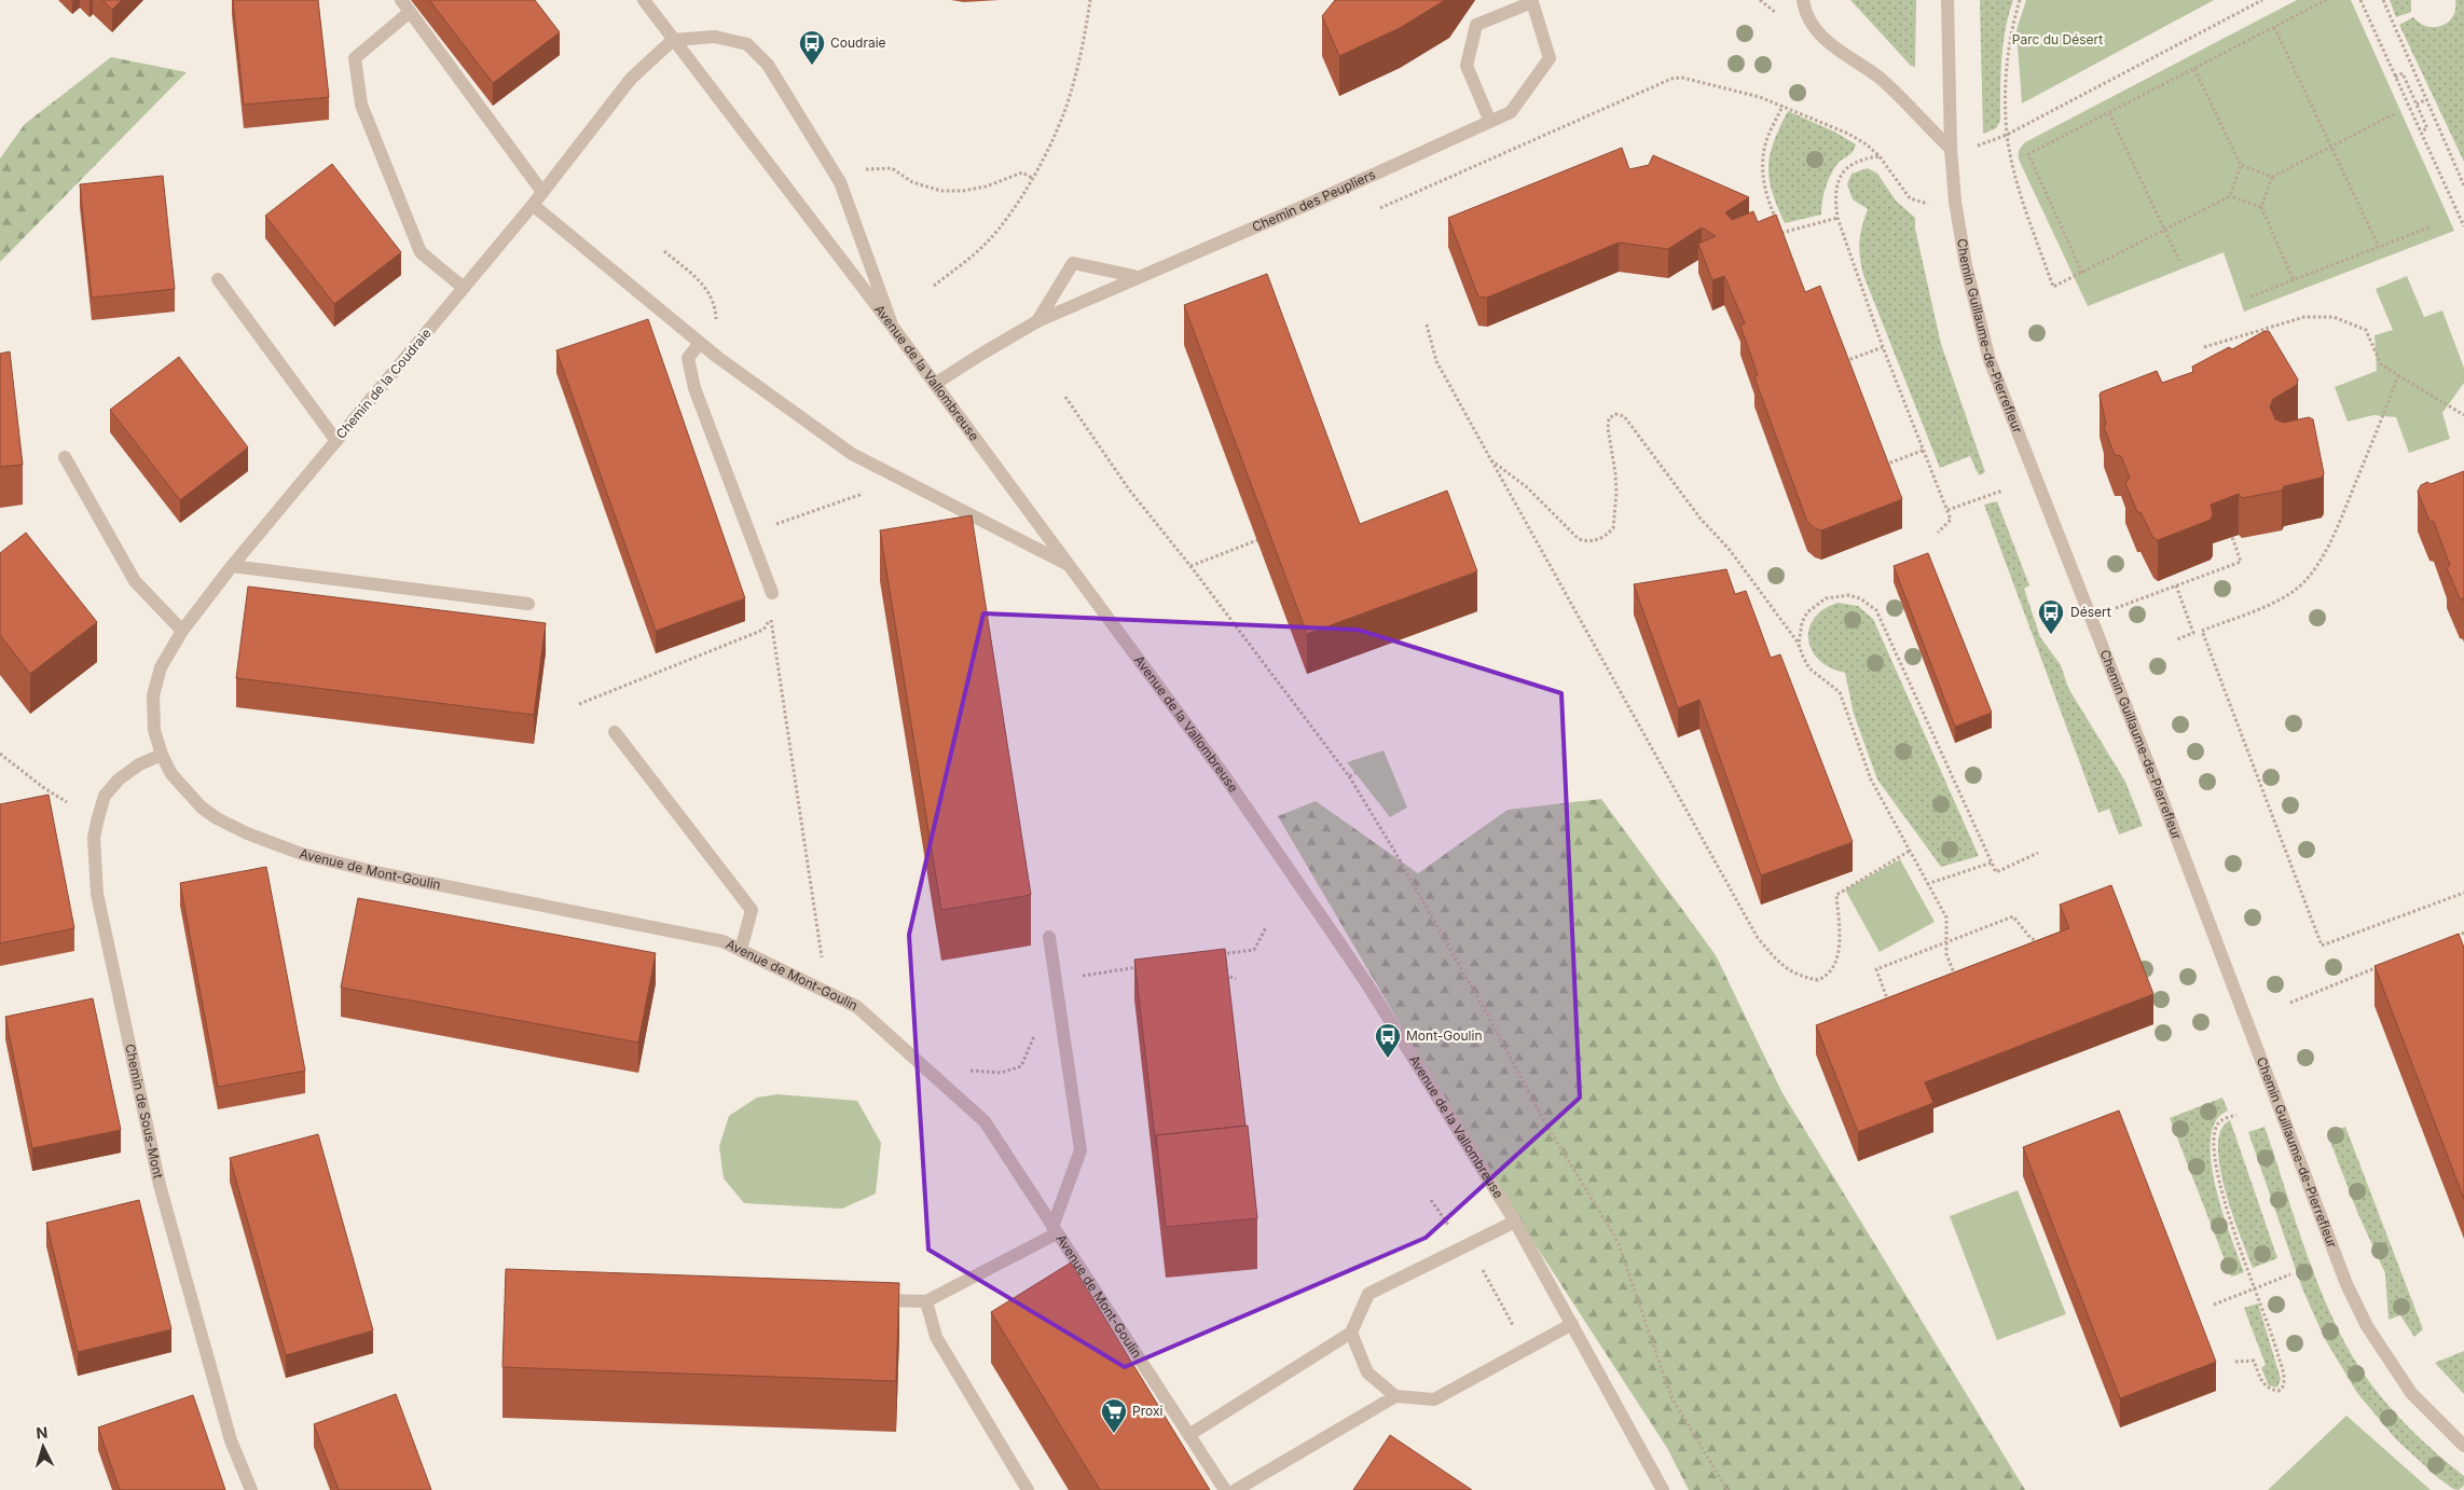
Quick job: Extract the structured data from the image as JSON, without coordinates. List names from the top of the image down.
{
  "streets": {
    "street": [
      "Chemin des Peupliers",
      "Chemin Guillaume-de-Pierrefleur",
      "Avenue de la Vallombreuse",
      "Chemin de la Coudraie",
      "Avenue de Mont-Goulin",
      "Chemin de Sous-Mont"
    ]
  },
  "crossings": [
    ["Chemin des Peupliers", "Avenue de la Vallombreuse"],
    ["Avenue de la Vallombreuse", "Chemin de la Coudraie"],
    ["Chemin de la Coudraie", "Avenue de Mont-Goulin"],
    ["Chemin de la Coudraie", "Chemin de Sous-Mont"],
    ["Avenue de Mont-Goulin", "Chemin de Sous-Mont"]
  ],
  "parks": ["Parc du Désert"],
  "places": {
    "bus stop": ["Coudraie", "Désert", "Mont-Goulin"],
    "supermarket": ["Proxi"]
  },
  "north": "top"
}
